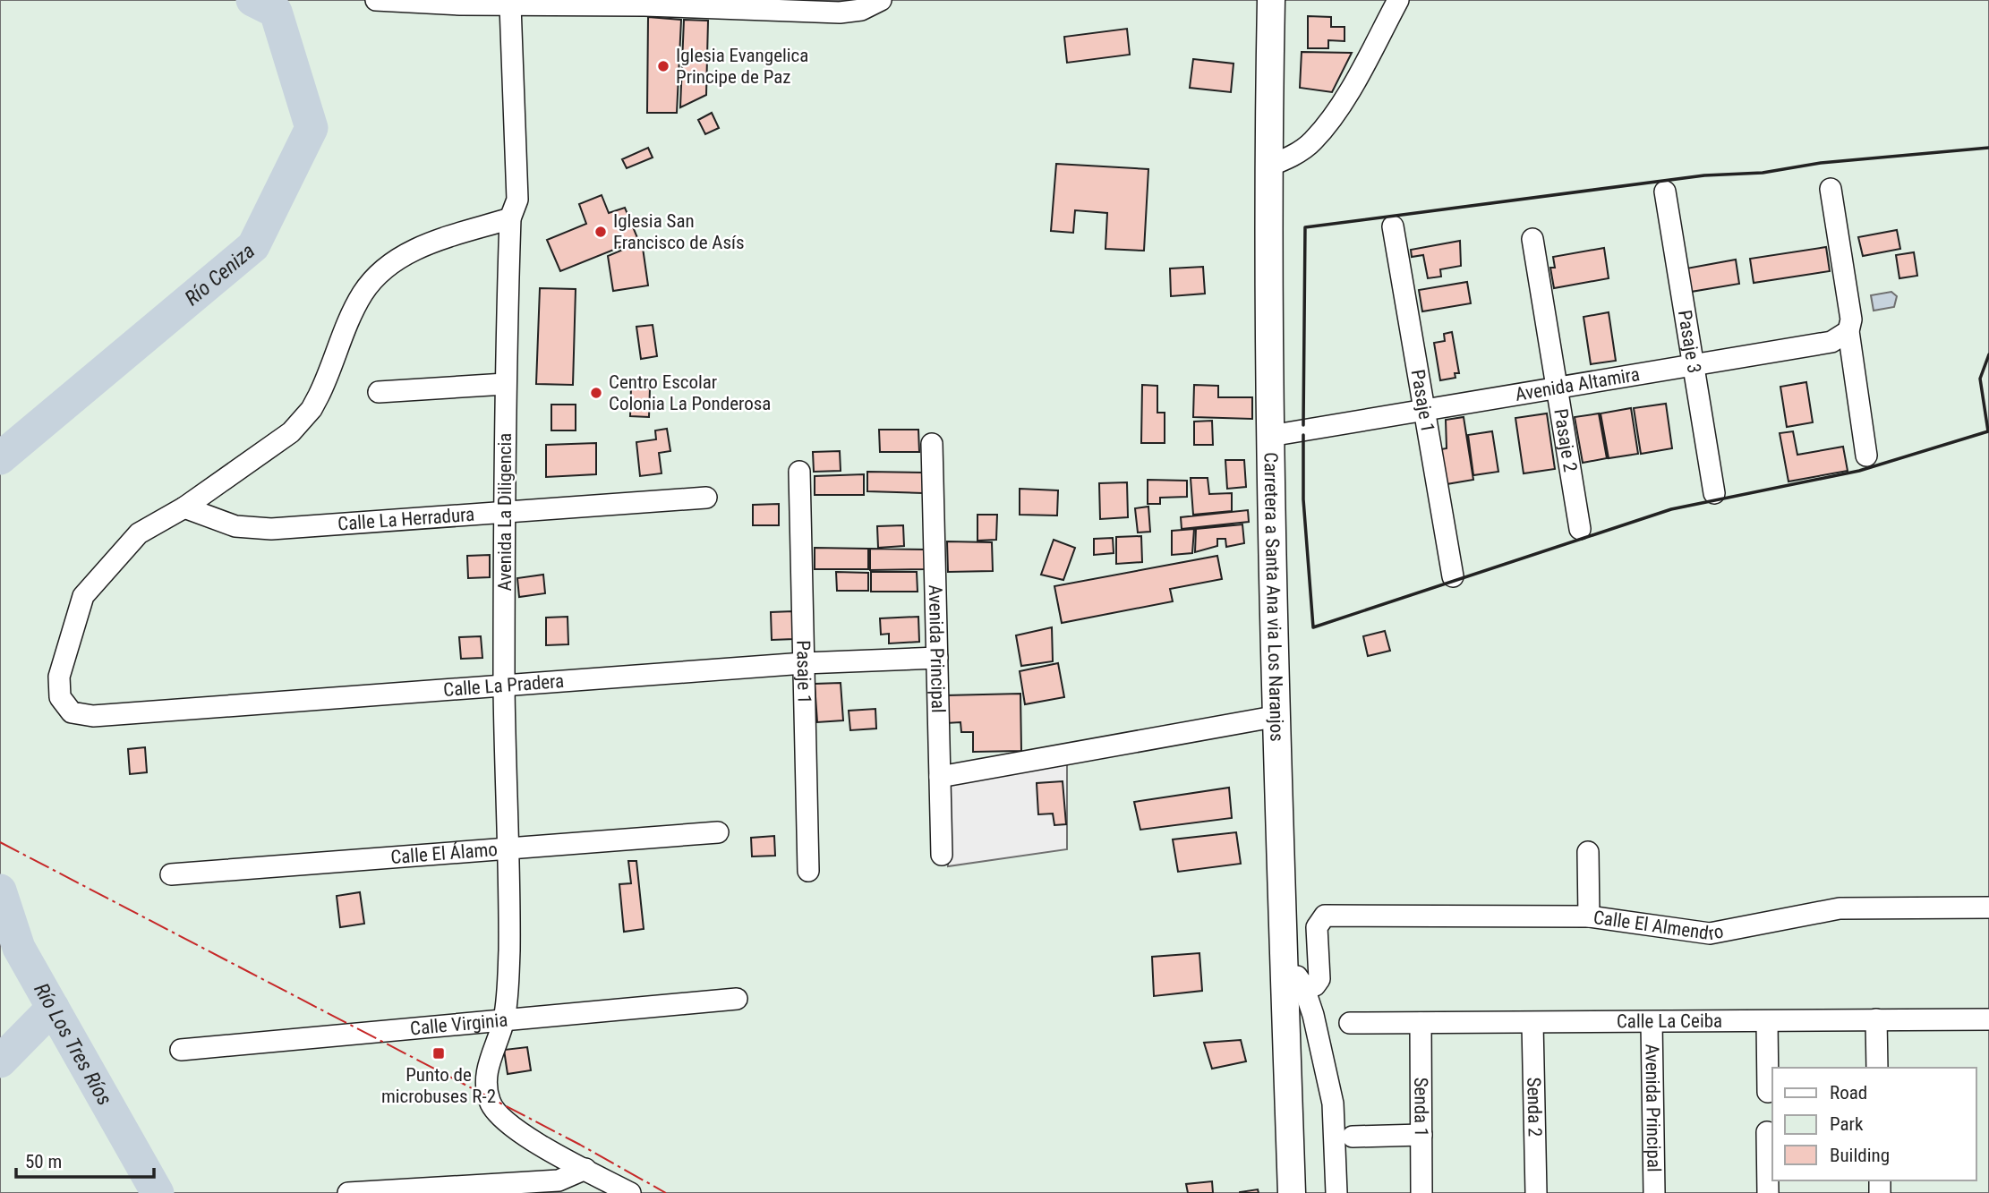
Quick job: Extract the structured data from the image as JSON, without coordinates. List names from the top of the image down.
{
  "streets": {
    "main road": ["Carretera a Santa Ana via Los Naranjos"],
    "street": [
      "Pasaje 3",
      "Avenida Altamira",
      "Pasaje 1",
      "Pasaje 2",
      "Avenida La Diligencia",
      "Calle La Herradura",
      "Avenida Principal",
      "Calle La Pradera",
      "Calle El Álamo",
      "Calle El Almendro",
      "Calle La Ceiba",
      "Calle Virginia",
      "Senda 1",
      "Senda 2"
    ]
  },
  "crossings": [
    ["Pasaje 3", "Avenida Altamira"],
    ["Avenida Altamira", "Pasaje 1"],
    ["Avenida Altamira", "Pasaje 2"],
    ["Avenida Altamira", "Carretera a Santa Ana via Los Naranjos"],
    ["Pasaje 1", "Calle La Pradera"],
    ["Avenida La Diligencia", "Calle La Herradura"],
    ["Avenida La Diligencia", "Calle La Pradera"],
    ["Avenida La Diligencia", "Calle El Álamo"],
    ["Avenida La Diligencia", "Calle Virginia"],
    ["Calle La Herradura", "Calle La Pradera"],
    ["Avenida Principal", "Calle La Pradera"],
    ["Avenida Principal", "Calle La Ceiba"],
    ["Calle La Ceiba", "Senda 1"],
    ["Calle La Ceiba", "Senda 2"]
  ],
  "water": ["Río Ceniza", "Río Los Tres Ríos"],
  "places": {
    "other": ["Iglesia Evangelica Principe de Paz", "Iglesia San Francisco de Asís", "Centro Escolar Colonia La Ponderosa"],
    "transit": ["Punto de microbuses R-2"]
  },
  "legend": ["Road", "Park", "Building"],
  "scale_bar": "50 m"
}
